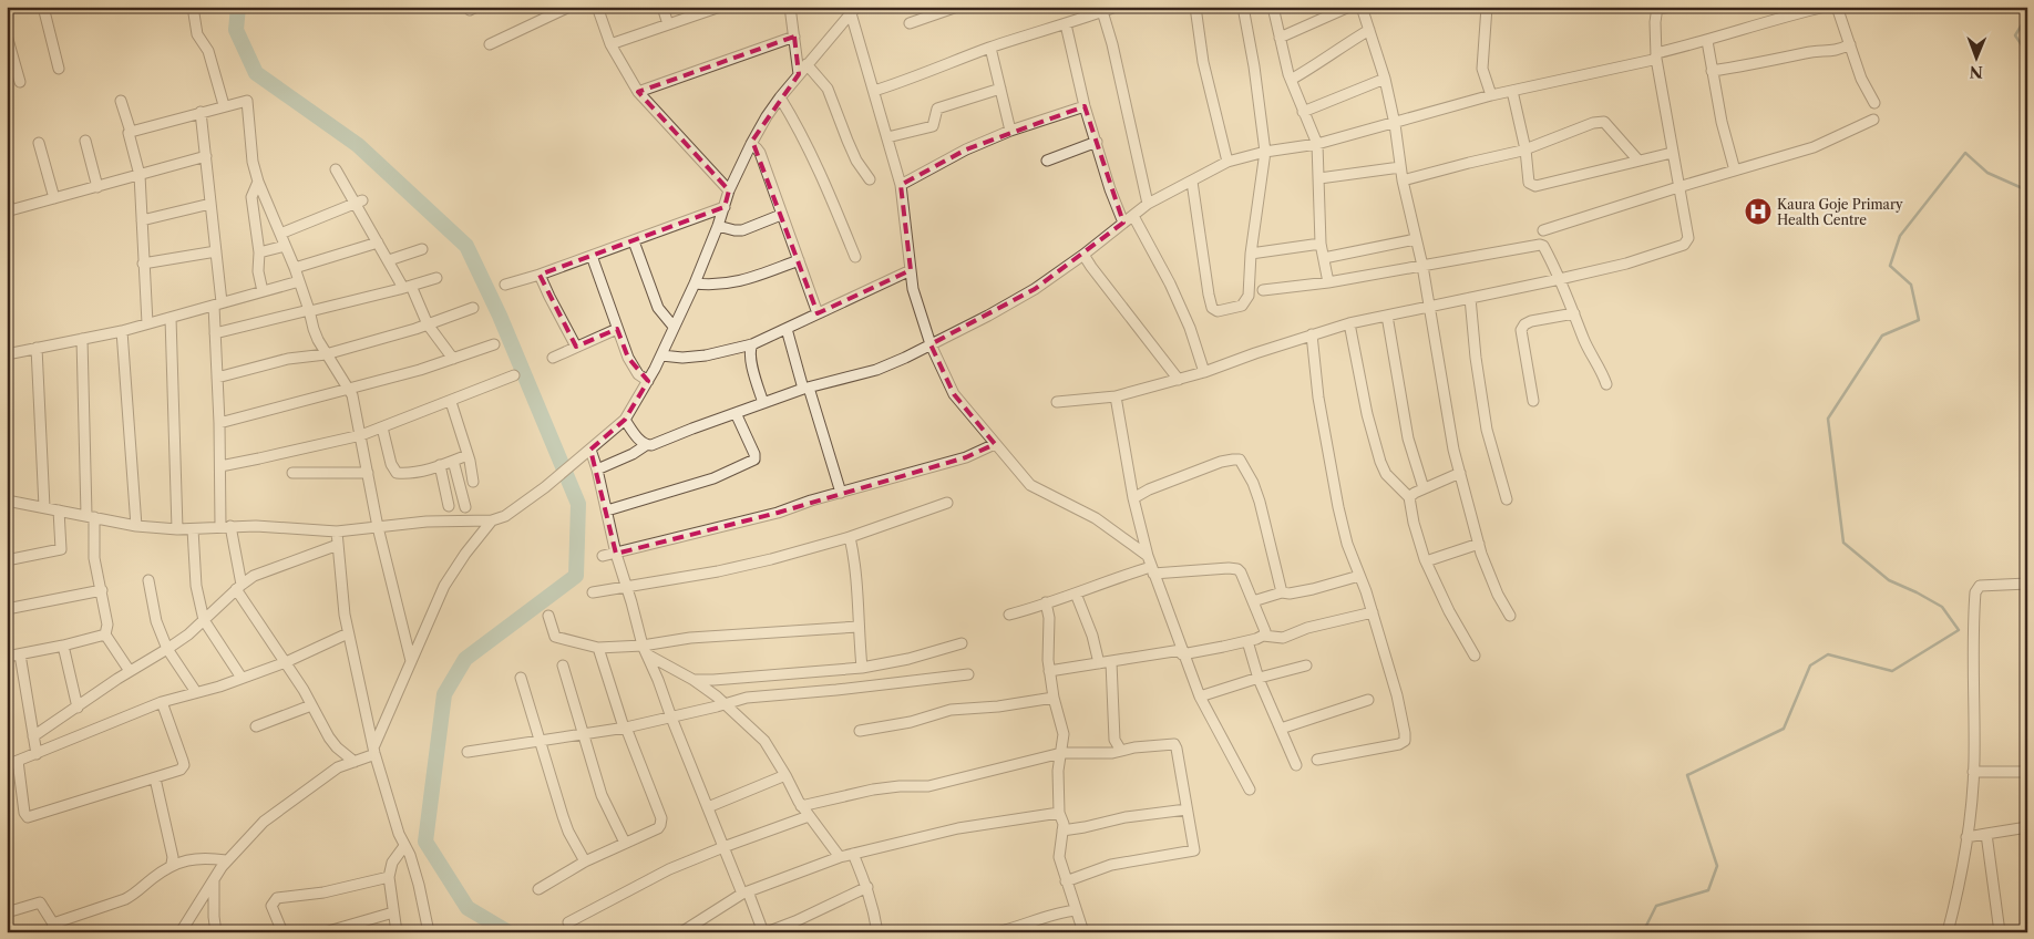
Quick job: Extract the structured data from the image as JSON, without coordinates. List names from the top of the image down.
{
  "places": {
    "hospital": ["Kaura Goje Primary Health Centre"]
  },
  "north": "bottom"
}
